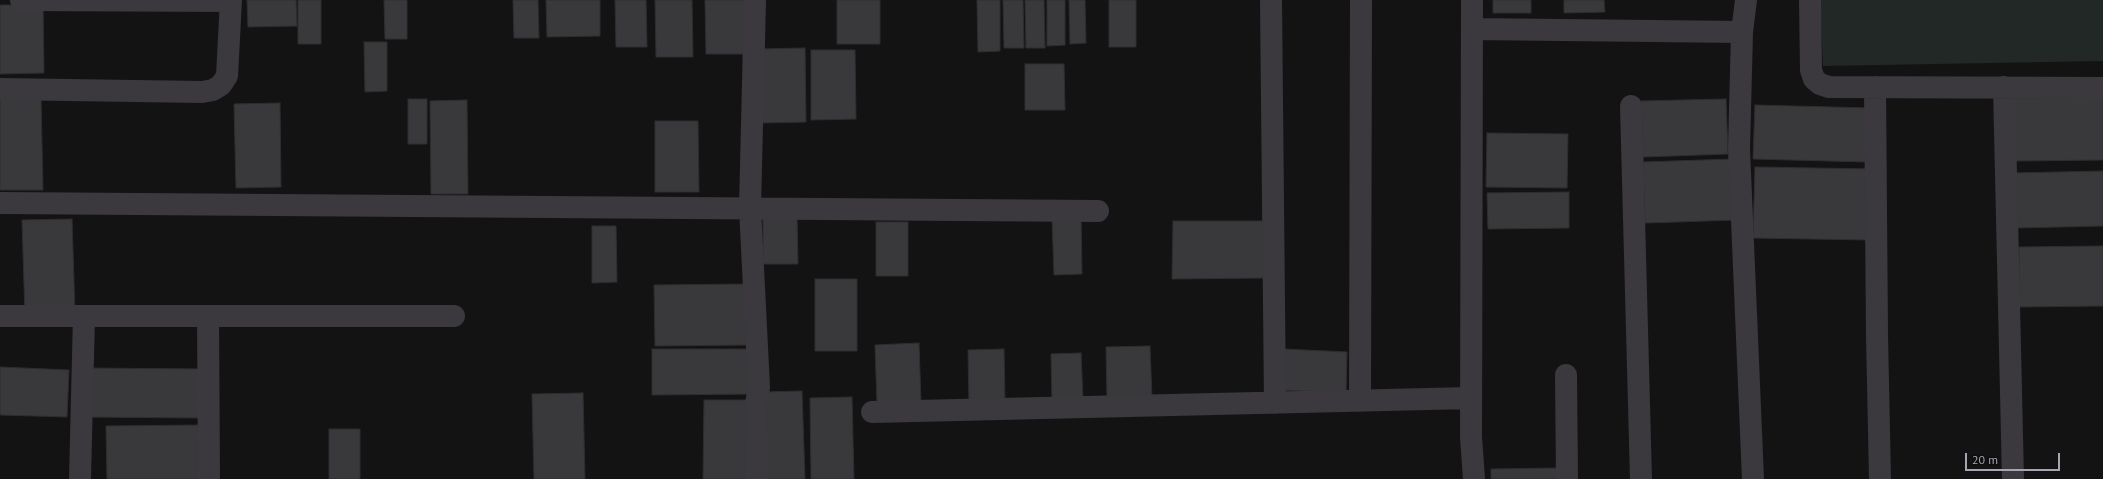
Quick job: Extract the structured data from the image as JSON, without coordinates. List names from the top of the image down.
{
  "scale_bar": "20 m"
}
